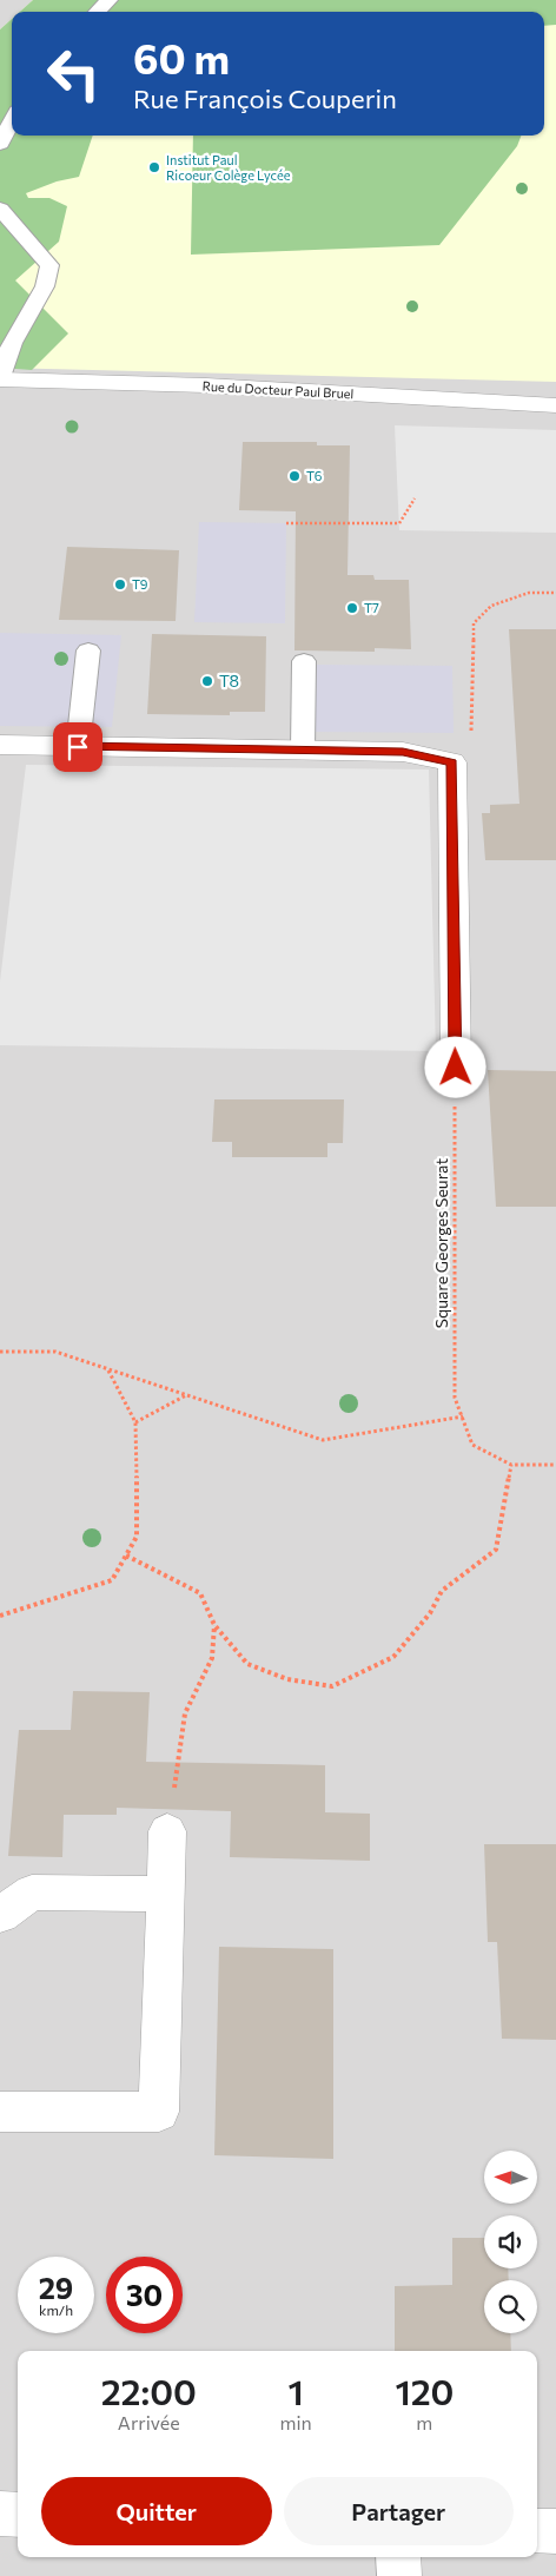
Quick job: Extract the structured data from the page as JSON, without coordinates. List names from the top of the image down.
{
  "streets": {
    "street": ["Rue du Docteur Paul Bruel"],
    "path": ["Square Georges Seurat"]
  },
  "places": [
    "Institut Paul Ricoeur Colège Lycée",
    "T6",
    "T9",
    "T7",
    "T8"
  ],
  "north": "left",
  "page": {
    "turn": ["60 m", "Rue François Couperin"],
    "speed": "29 km/h",
    "limit": "30",
    "eta": [
      "22:00",
      "Arrivée",
      "1",
      "min",
      "120",
      "m"
    ],
    "buttons": ["Quitter", "Partager"]
  }
}
